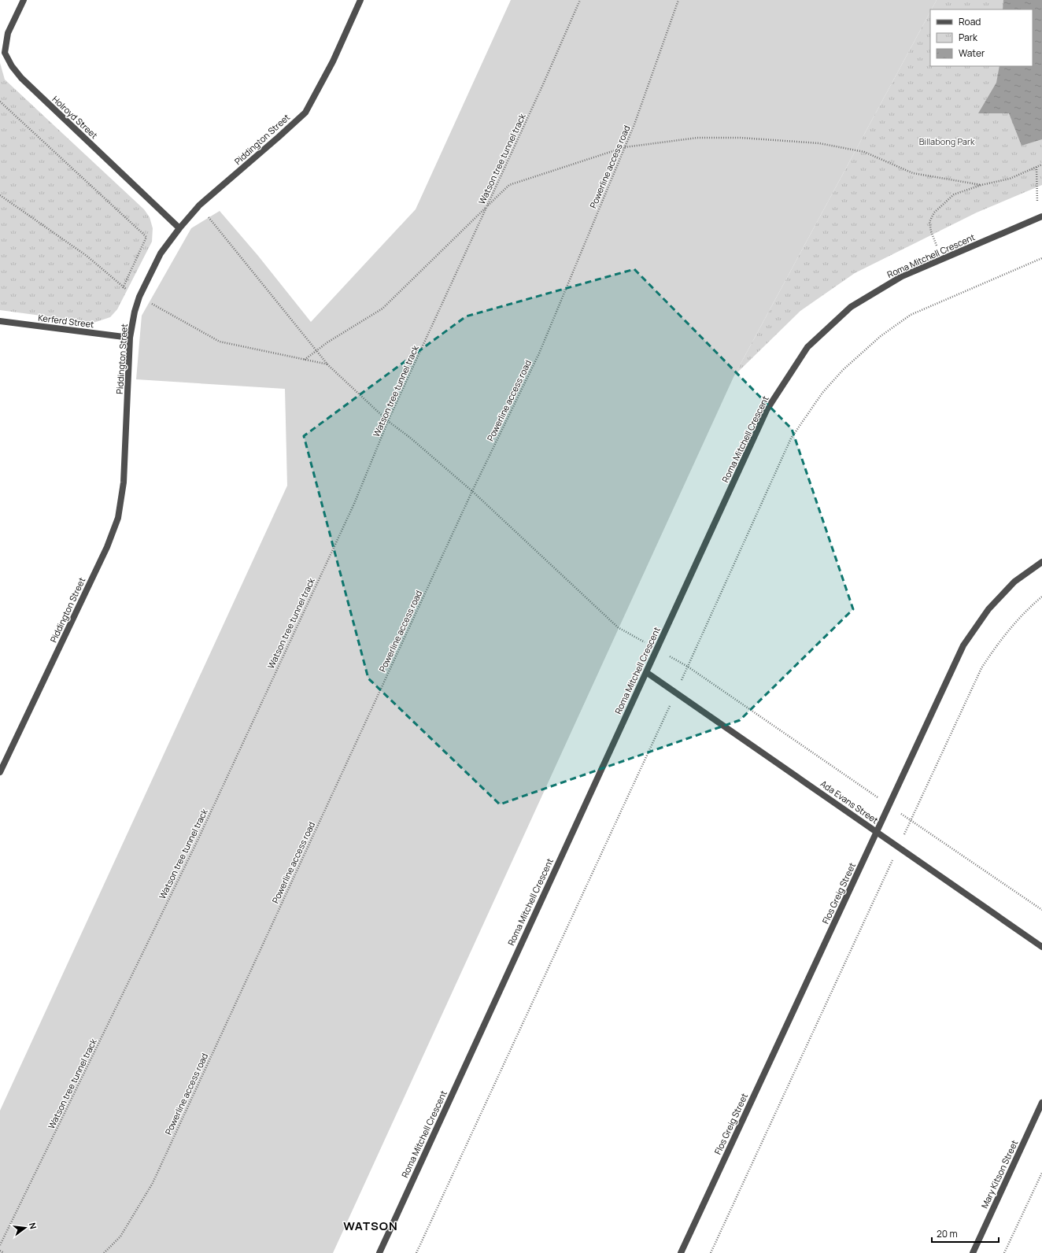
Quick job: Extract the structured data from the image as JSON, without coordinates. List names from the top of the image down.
{
  "streets": {
    "street": [
      "Holroyd Street",
      "Piddington Street",
      "Roma Mitchell Crescent",
      "Kerferd Street",
      "Ada Evans Street",
      "Flos Greig Street",
      "Mary Kitson Street"
    ],
    "path": ["Watson tree tunnel track", "Powerline access road"]
  },
  "crossings": [
    ["Holroyd Street", "Piddington Street"],
    ["Piddington Street", "Kerferd Street"],
    ["Roma Mitchell Crescent", "Ada Evans Street"],
    ["Ada Evans Street", "Flos Greig Street"]
  ],
  "districts": ["WATSON"],
  "parks": ["Billabong Park"],
  "legend": ["Road", "Park", "Water"],
  "scale_bar": "20 m",
  "north": "right"
}
